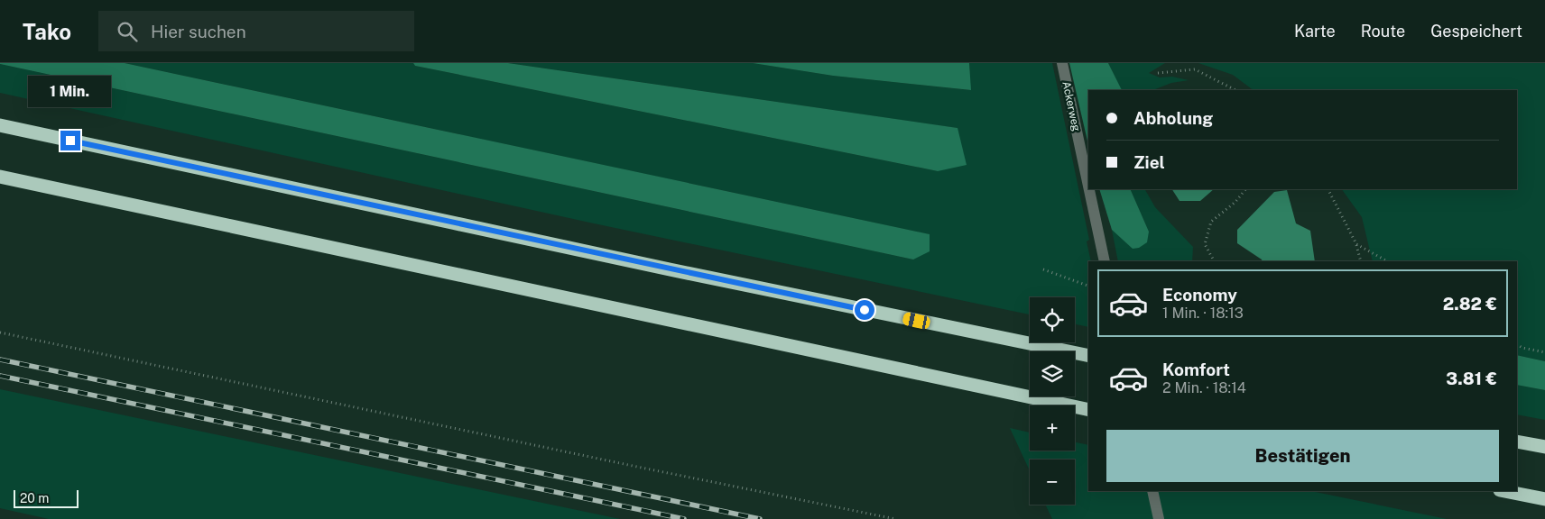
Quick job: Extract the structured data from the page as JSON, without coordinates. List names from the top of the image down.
{
  "streets": {
    "lane": ["Ackerweg"]
  },
  "scale_bar": "20 m",
  "page": {
    "header": "Tako",
    "search": "Hier suchen",
    "nav": ["Karte", "Route", "Gespeichert"],
    "bubble": "1 Min.",
    "banner": ["Abholung", "Ziel"],
    "list": [
      {
        "name": "Economy",
        "note": "1 Min. · 18:13",
        "value": "2.82 €"
      },
      {
        "name": "Komfort",
        "note": "2 Min. · 18:14",
        "value": "3.81 €"
      }
    ],
    "map_buttons": ["+", "−"],
    "buttons": "Bestätigen",
    "scale": "20 m"
  }
}
